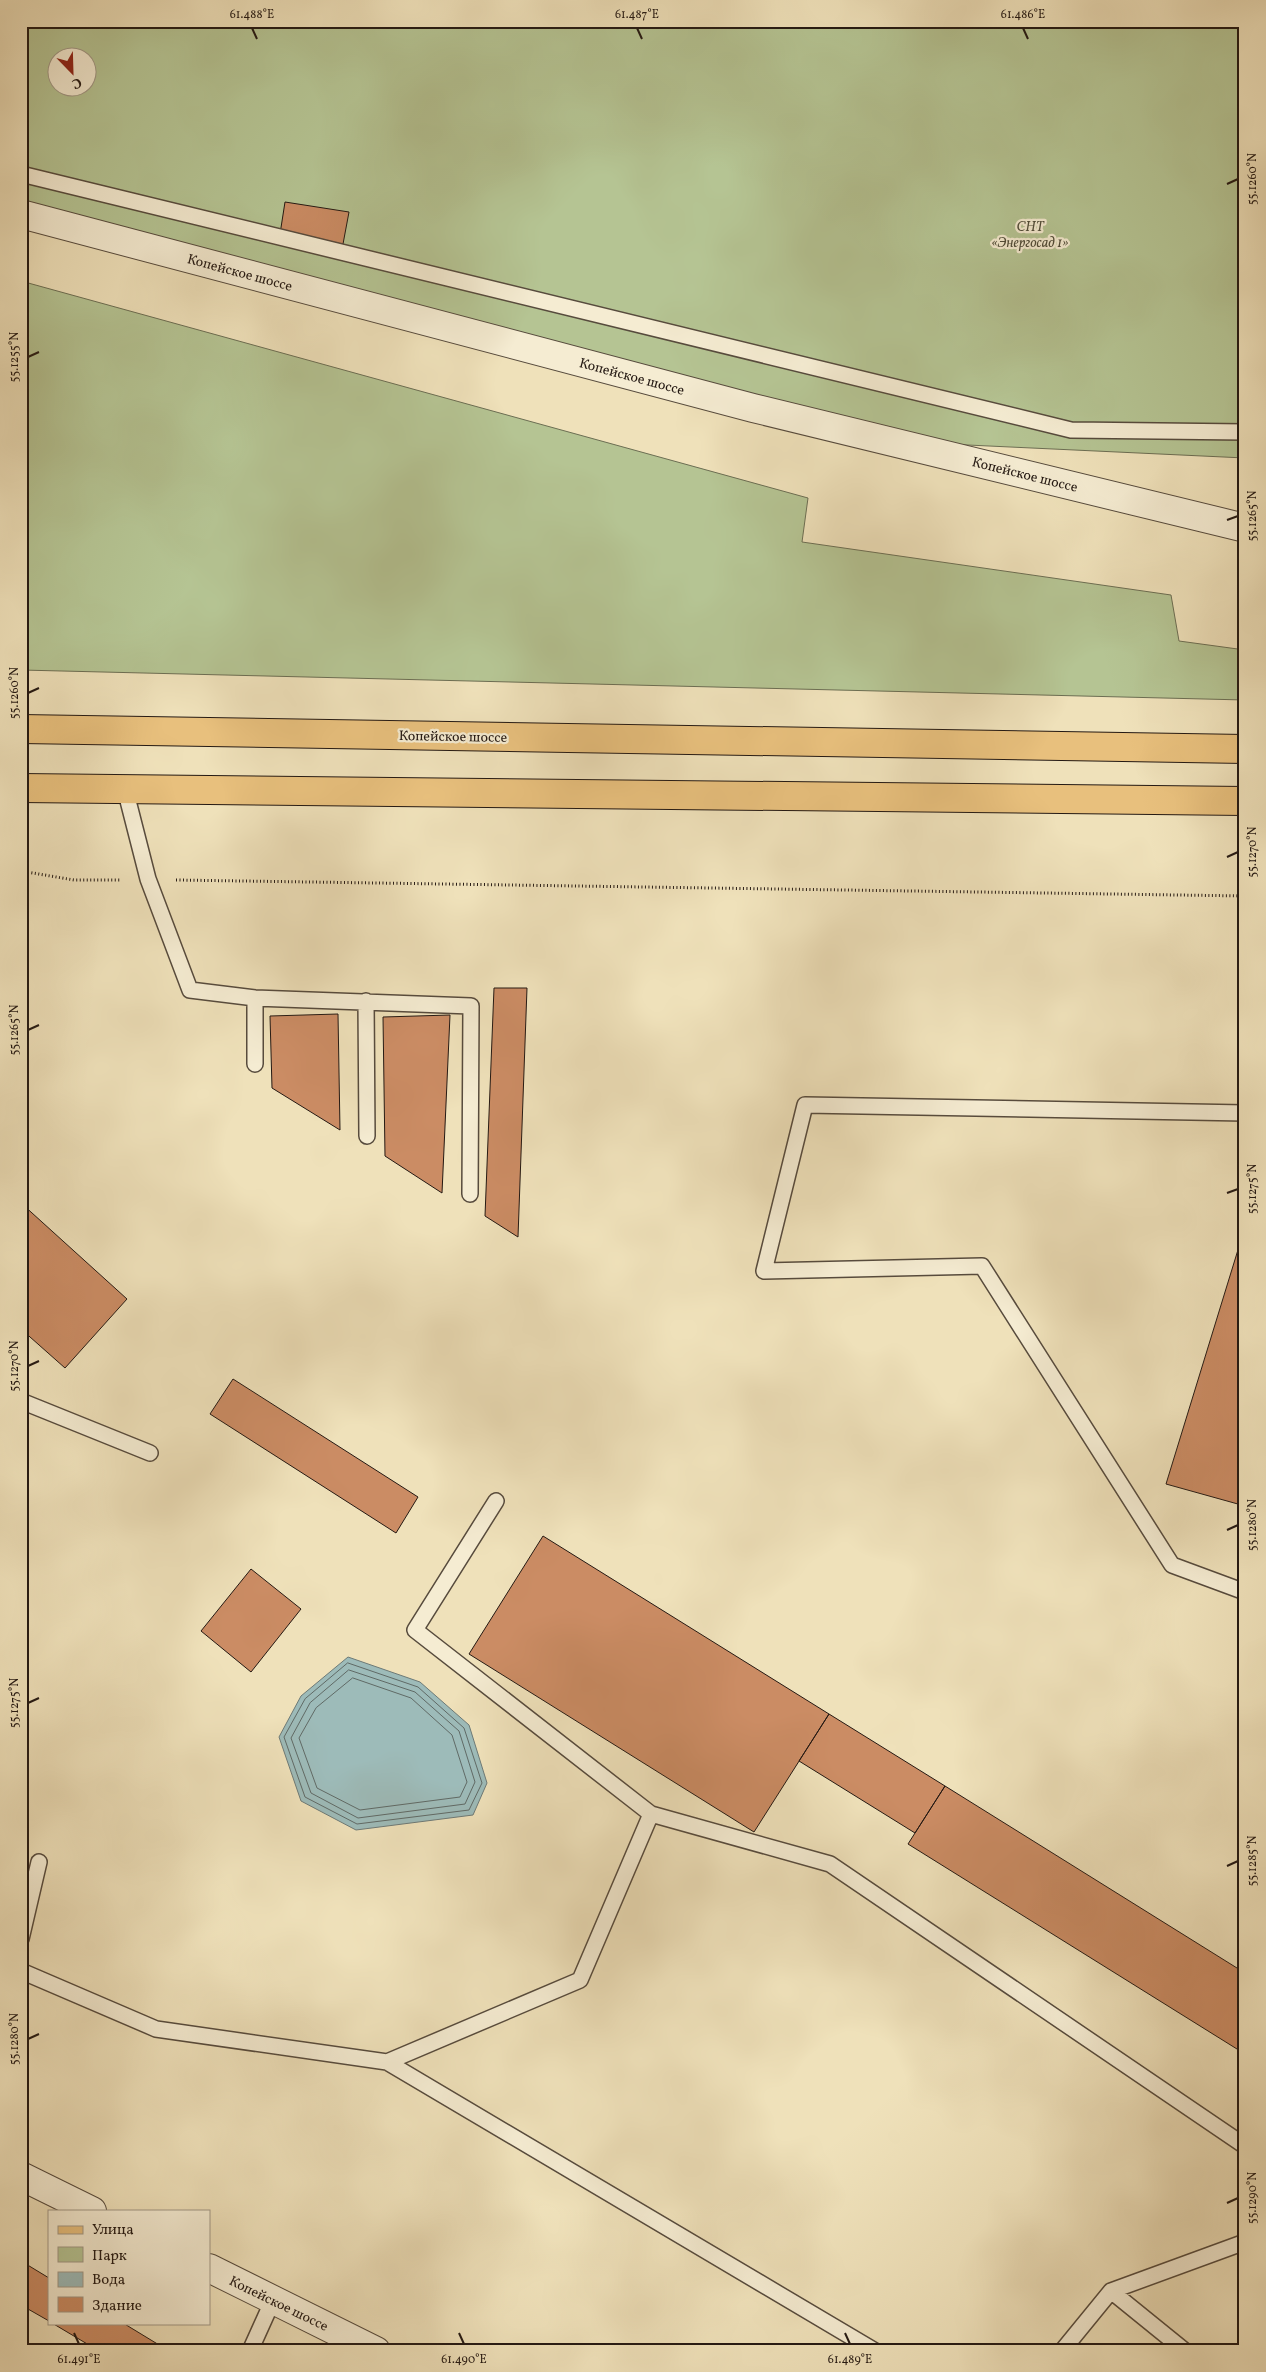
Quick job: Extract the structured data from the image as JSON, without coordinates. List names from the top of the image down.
{
  "streets": {
    "main road": ["Копейское шоссе"]
  },
  "parks": ["СНТ «Энергосад 1»"],
  "legend": [
    "Улица",
    "Парк",
    "Вода",
    "Здание"
  ],
  "north": "bottom right",
  "coordinates": [
    "61.488°E",
    "61.487°E",
    "61.486°E",
    "55.1260°N",
    "55.1255°N",
    "55.1265°N",
    "55.1270°N",
    "55.1275°N",
    "55.1280°N",
    "55.1285°N",
    "55.1290°N",
    "61.491°E",
    "61.490°E",
    "61.489°E"
  ]
}
